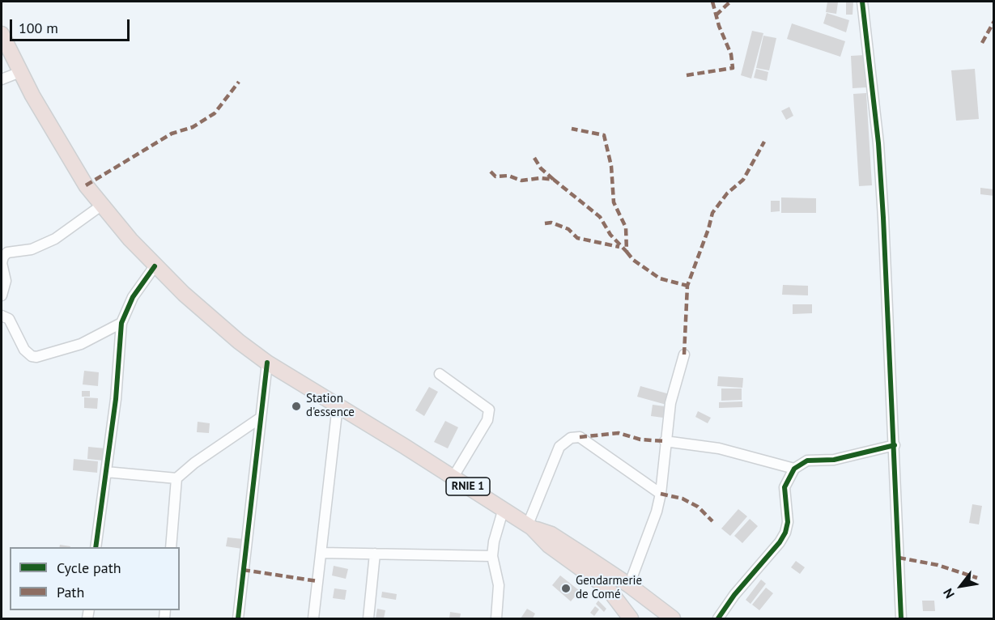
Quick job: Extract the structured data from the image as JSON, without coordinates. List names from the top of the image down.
{
  "streets": {
    "highway": ["RNIE 1"]
  },
  "places": ["Station d'essence", "Gendarmerie de Comé"],
  "legend": ["Cycle path", "Path"],
  "scale_bar": "100 m",
  "north": "bottom left"
}
